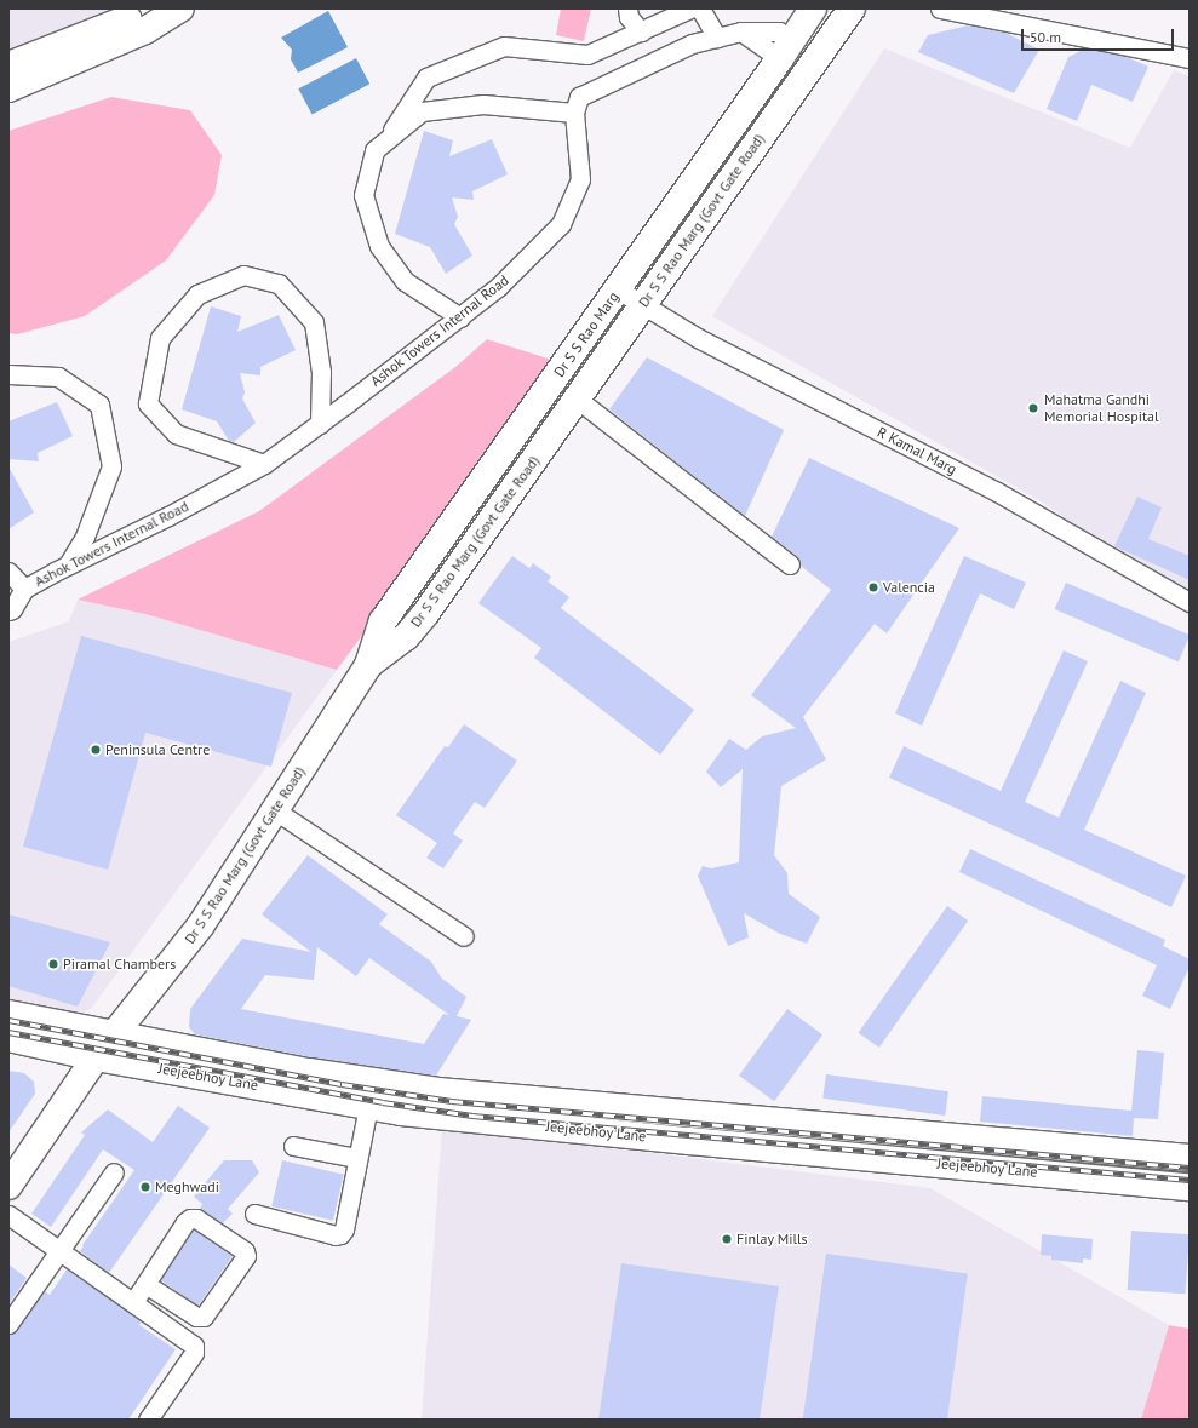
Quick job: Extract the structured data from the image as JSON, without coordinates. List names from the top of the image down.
{
  "streets": {
    "main road": ["Dr S S Rao Marg (Govt Gate Road)", "Dr S S Rao Marg", "Jeejeebhoy Lane"],
    "street": ["Ashok Towers Internal Road", "R Kamal Marg"]
  },
  "crossings": [
    ["Dr S S Rao Marg (Govt Gate Road)", "Dr S S Rao Marg"],
    ["Dr S S Rao Marg (Govt Gate Road)", "R Kamal Marg"],
    ["Dr S S Rao Marg (Govt Gate Road)", "Jeejeebhoy Lane"],
    ["Dr S S Rao Marg", "R Kamal Marg"]
  ],
  "places": [
    "Mahatma Gandhi Memorial Hospital",
    "Valencia",
    "Peninsula Centre",
    "Piramal Chambers",
    "Meghwadi",
    "Finlay Mills"
  ],
  "scale_bar": "50 m"
}
